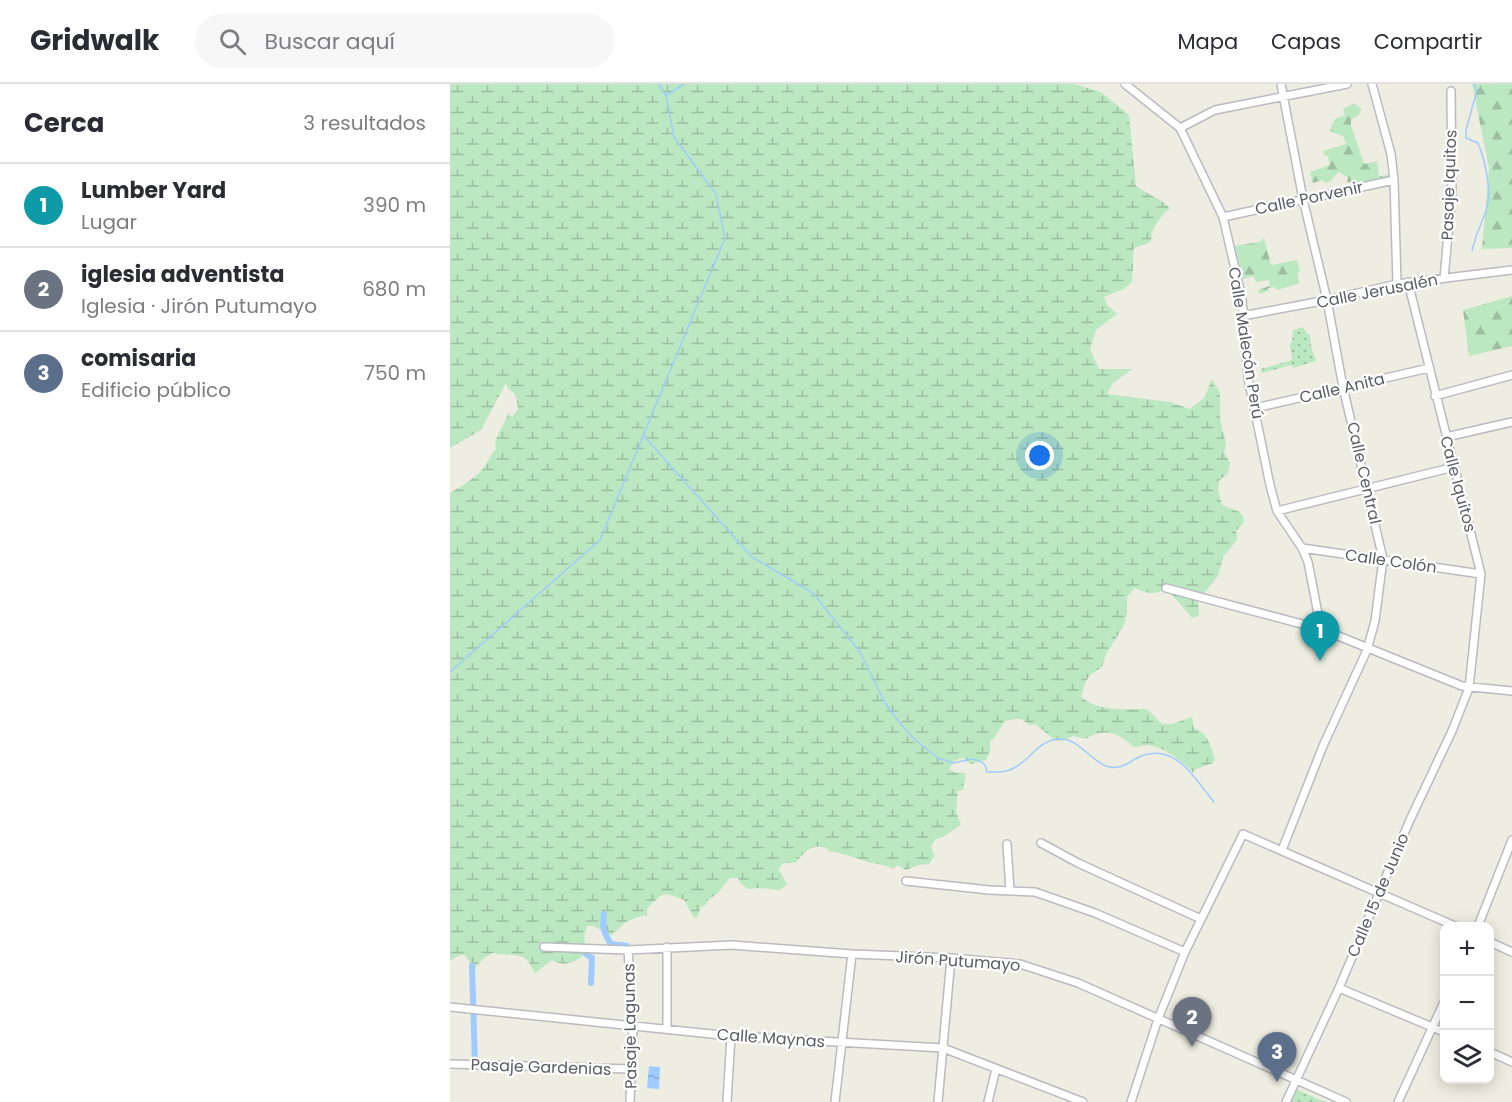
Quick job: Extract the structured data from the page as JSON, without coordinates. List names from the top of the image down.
{
  "streets": {
    "street": [
      "Pasaje Iquitos",
      "Calle Porvenir",
      "Calle Jerusalén",
      "Calle Malecón Perú",
      "Calle Anita",
      "Calle Central",
      "Calle Iquitos",
      "Calle Colón",
      "Calle 15 de Junio",
      "Jirón Putumayo",
      "Pasaje Lagunas",
      "Calle Maynas",
      "Pasaje Gardenias"
    ]
  },
  "crossings": [
    ["Pasaje Iquitos", "Calle Jerusalén"],
    ["Calle Porvenir", "Calle Malecón Perú"],
    ["Calle Porvenir", "Calle Central"],
    ["Calle Jerusalén", "Calle Malecón Perú"],
    ["Calle Jerusalén", "Calle Central"],
    ["Calle Jerusalén", "Calle Iquitos"],
    ["Calle Malecón Perú", "Calle Anita"],
    ["Calle Malecón Perú", "Calle Colón"],
    ["Calle Anita", "Calle Central"],
    ["Calle Anita", "Calle Iquitos"],
    ["Calle Central", "Calle Colón"],
    ["Calle Iquitos", "Calle Colón"],
    ["Calle Iquitos", "Calle 15 de Junio"],
    ["Calle 15 de Junio", "Jirón Putumayo"],
    ["Jirón Putumayo", "Pasaje Lagunas"],
    ["Pasaje Lagunas", "Calle Maynas"],
    ["Pasaje Lagunas", "Pasaje Gardenias"]
  ],
  "page": {
    "header": "Gridwalk",
    "search": "Buscar aquí",
    "nav": ["Mapa", "Capas", "Compartir"],
    "heading": ["Cerca", "3 resultados"],
    "list": [
      {
        "mark": "1",
        "name": "Lumber Yard",
        "note": "Lugar",
        "value": "390 m"
      },
      {
        "mark": "2",
        "name": "iglesia adventista",
        "note": "Iglesia · Jirón Putumayo",
        "value": "680 m"
      },
      {
        "mark": "3",
        "name": "comisaria",
        "note": "Edificio público",
        "value": "750 m"
      }
    ],
    "pins": ["1", "2", "3"],
    "map_buttons": ["+", "−"]
  }
}
